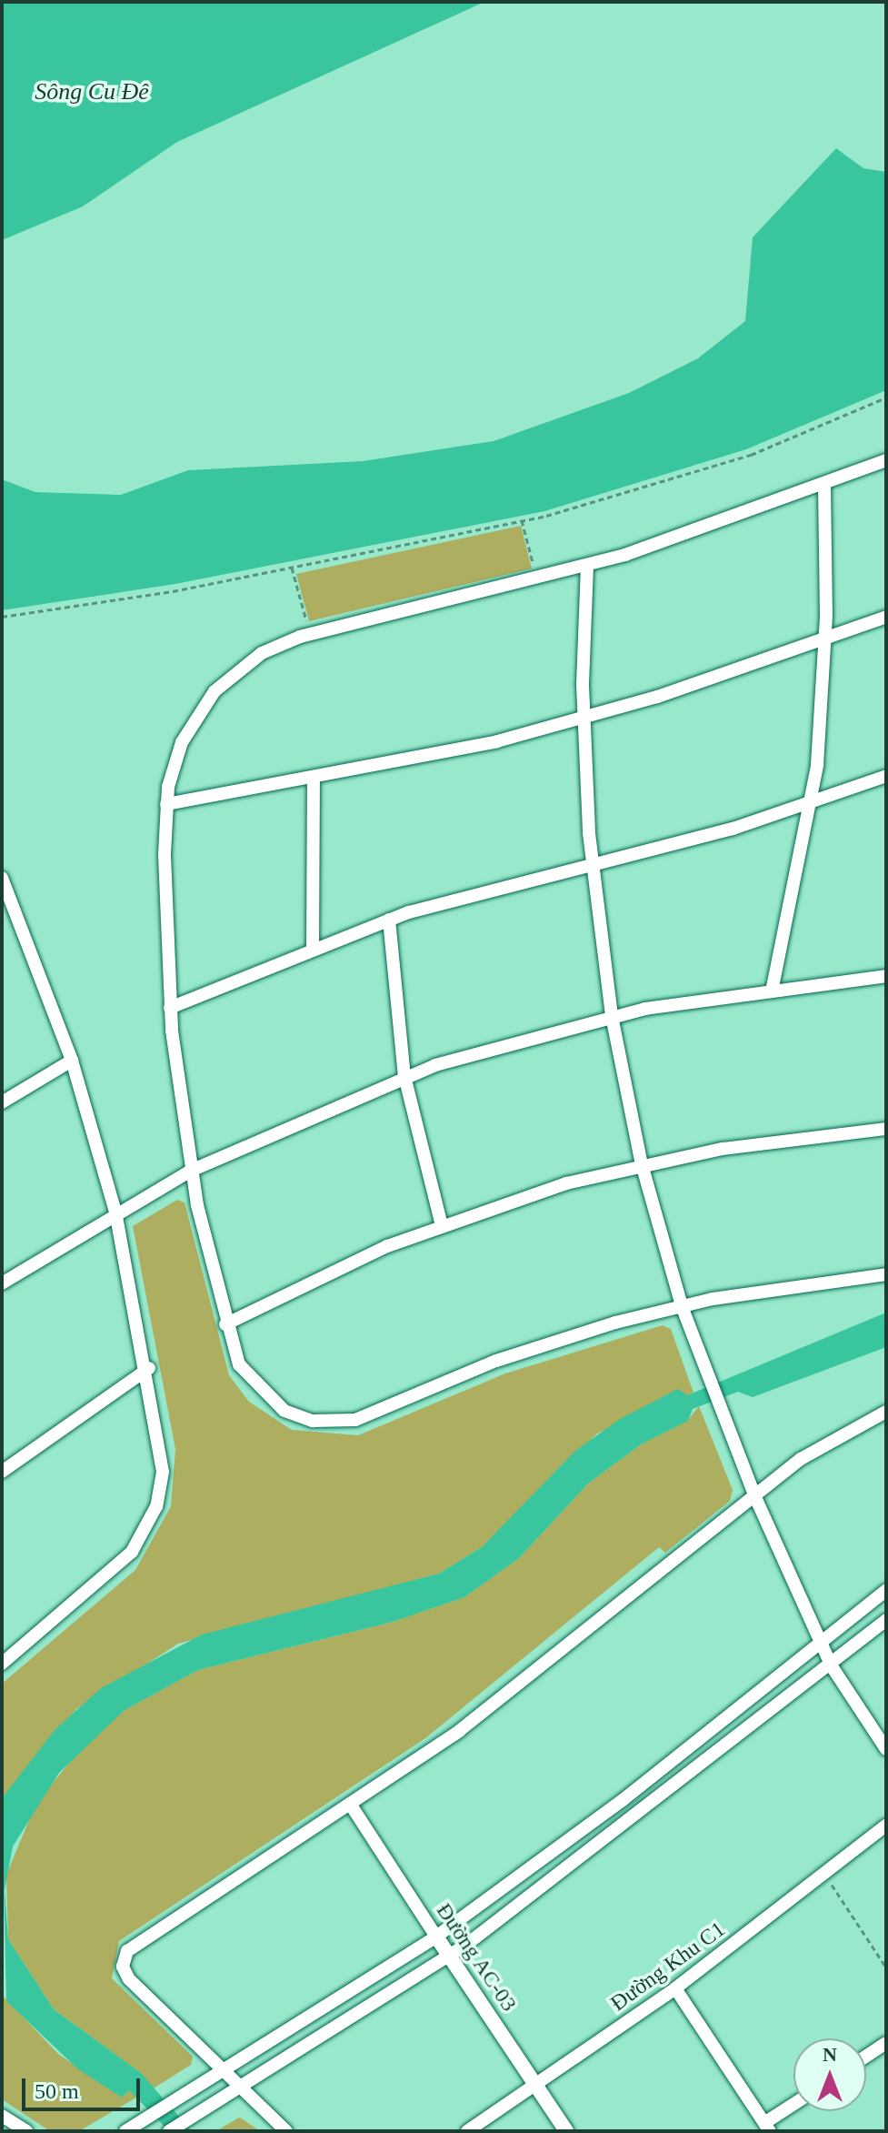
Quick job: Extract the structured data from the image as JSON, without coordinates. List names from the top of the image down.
{
  "streets": {
    "street": ["Đường AC-03", "Đường Khu C1"]
  },
  "crossings": [
    ["Đường AC-03", "Đường Khu C1"]
  ],
  "water": ["Sông Cu Đê"],
  "scale_bar": "50 m",
  "north": "top"
}
